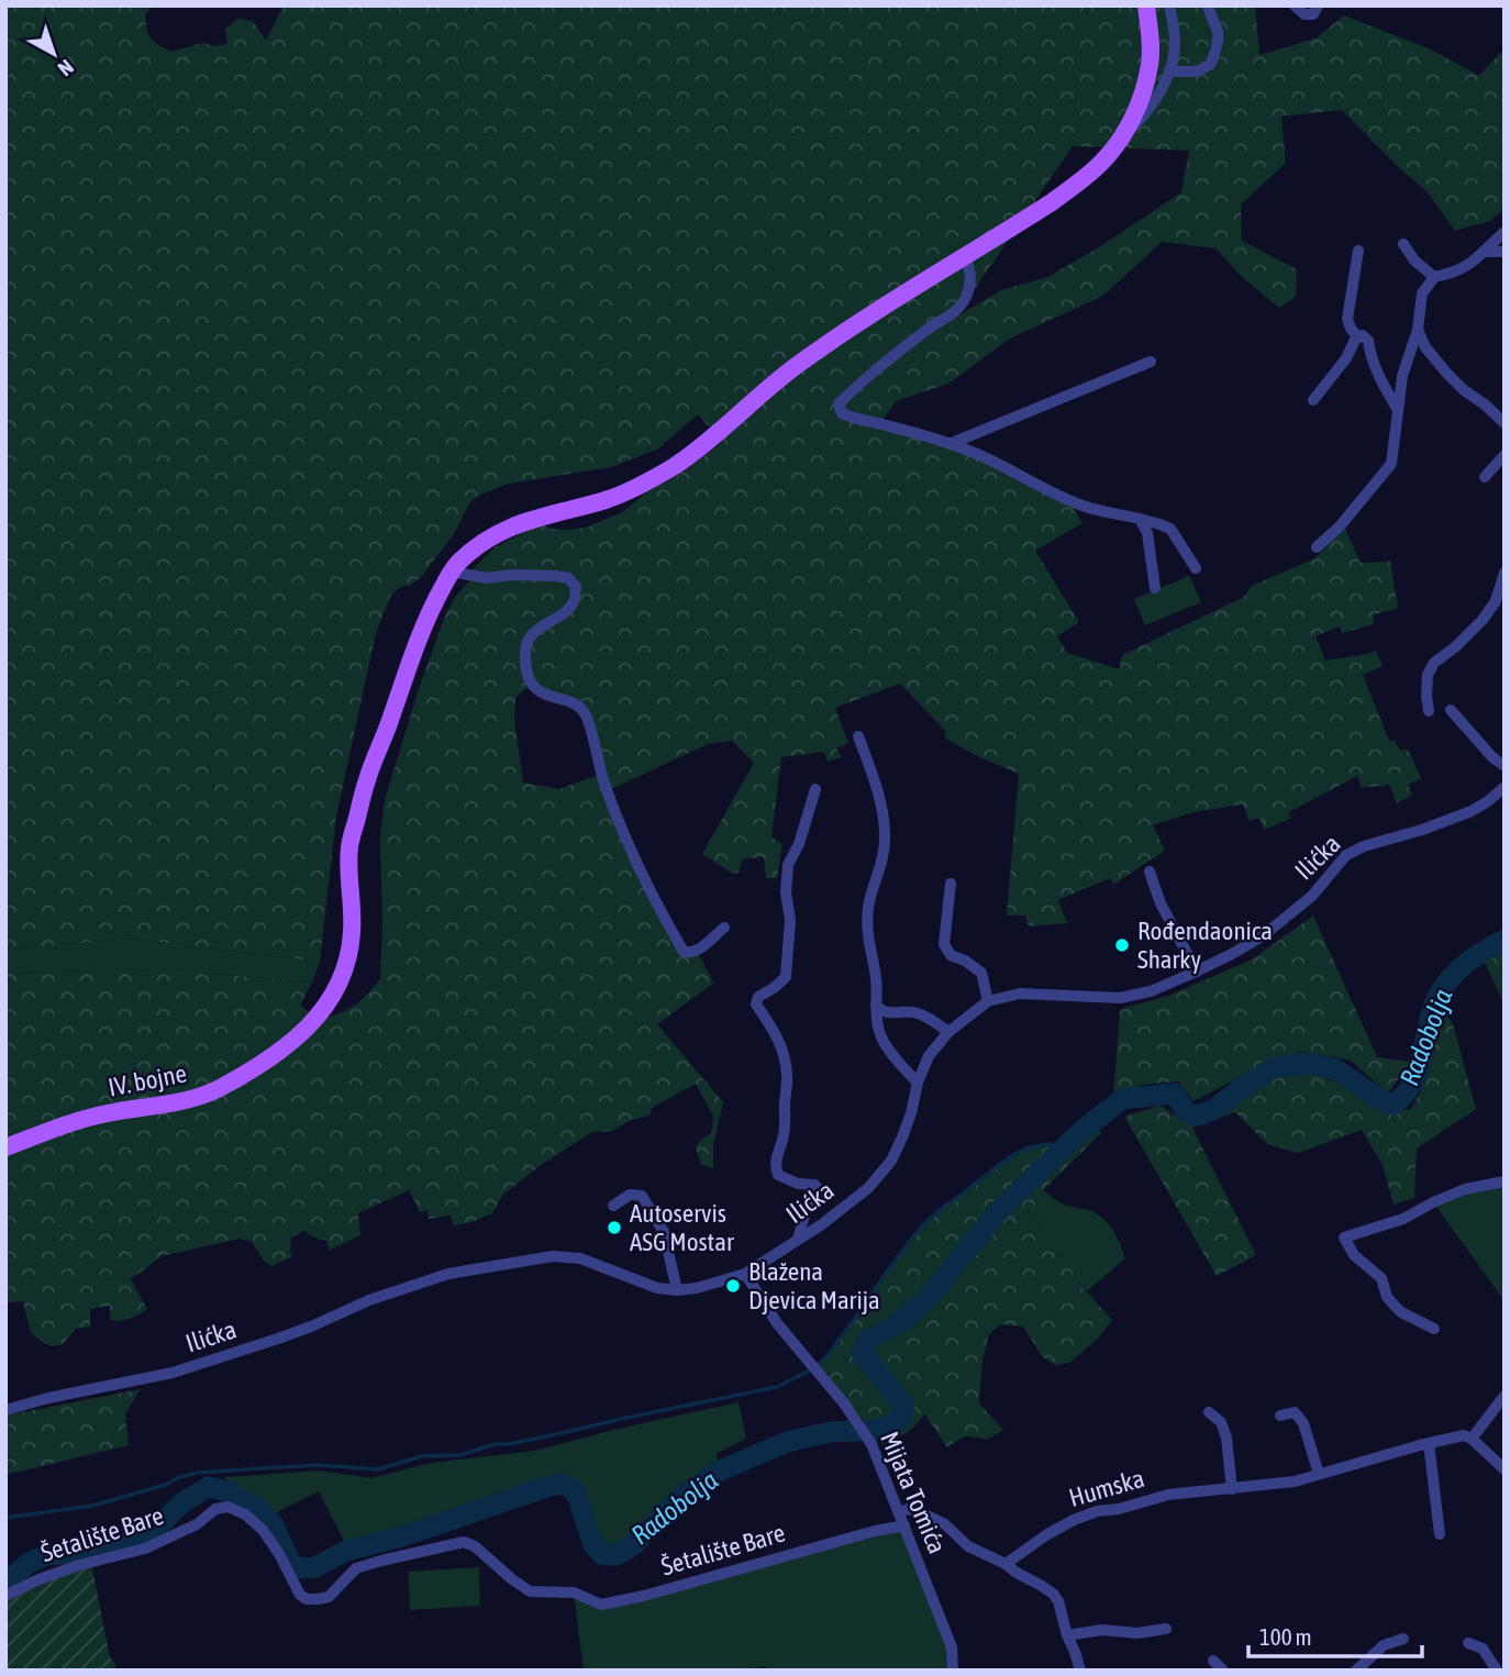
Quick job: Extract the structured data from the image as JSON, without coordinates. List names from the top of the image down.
{
  "streets": {
    "main road": ["IV. bojne"],
    "street": [
      "Ilićka",
      "Humska",
      "Mijata Tomića",
      "Šetalište Bare"
    ]
  },
  "crossings": [
    ["Ilićka", "Mijata Tomića"],
    ["Mijata Tomića", "Šetalište Bare"]
  ],
  "water": ["Radobolja"],
  "places": ["Rođendaonica Sharky", "Autoservis ASG Mostar", "Blažena Djevica Marija"],
  "scale_bar": "100 m",
  "north": "bottom right"
}
